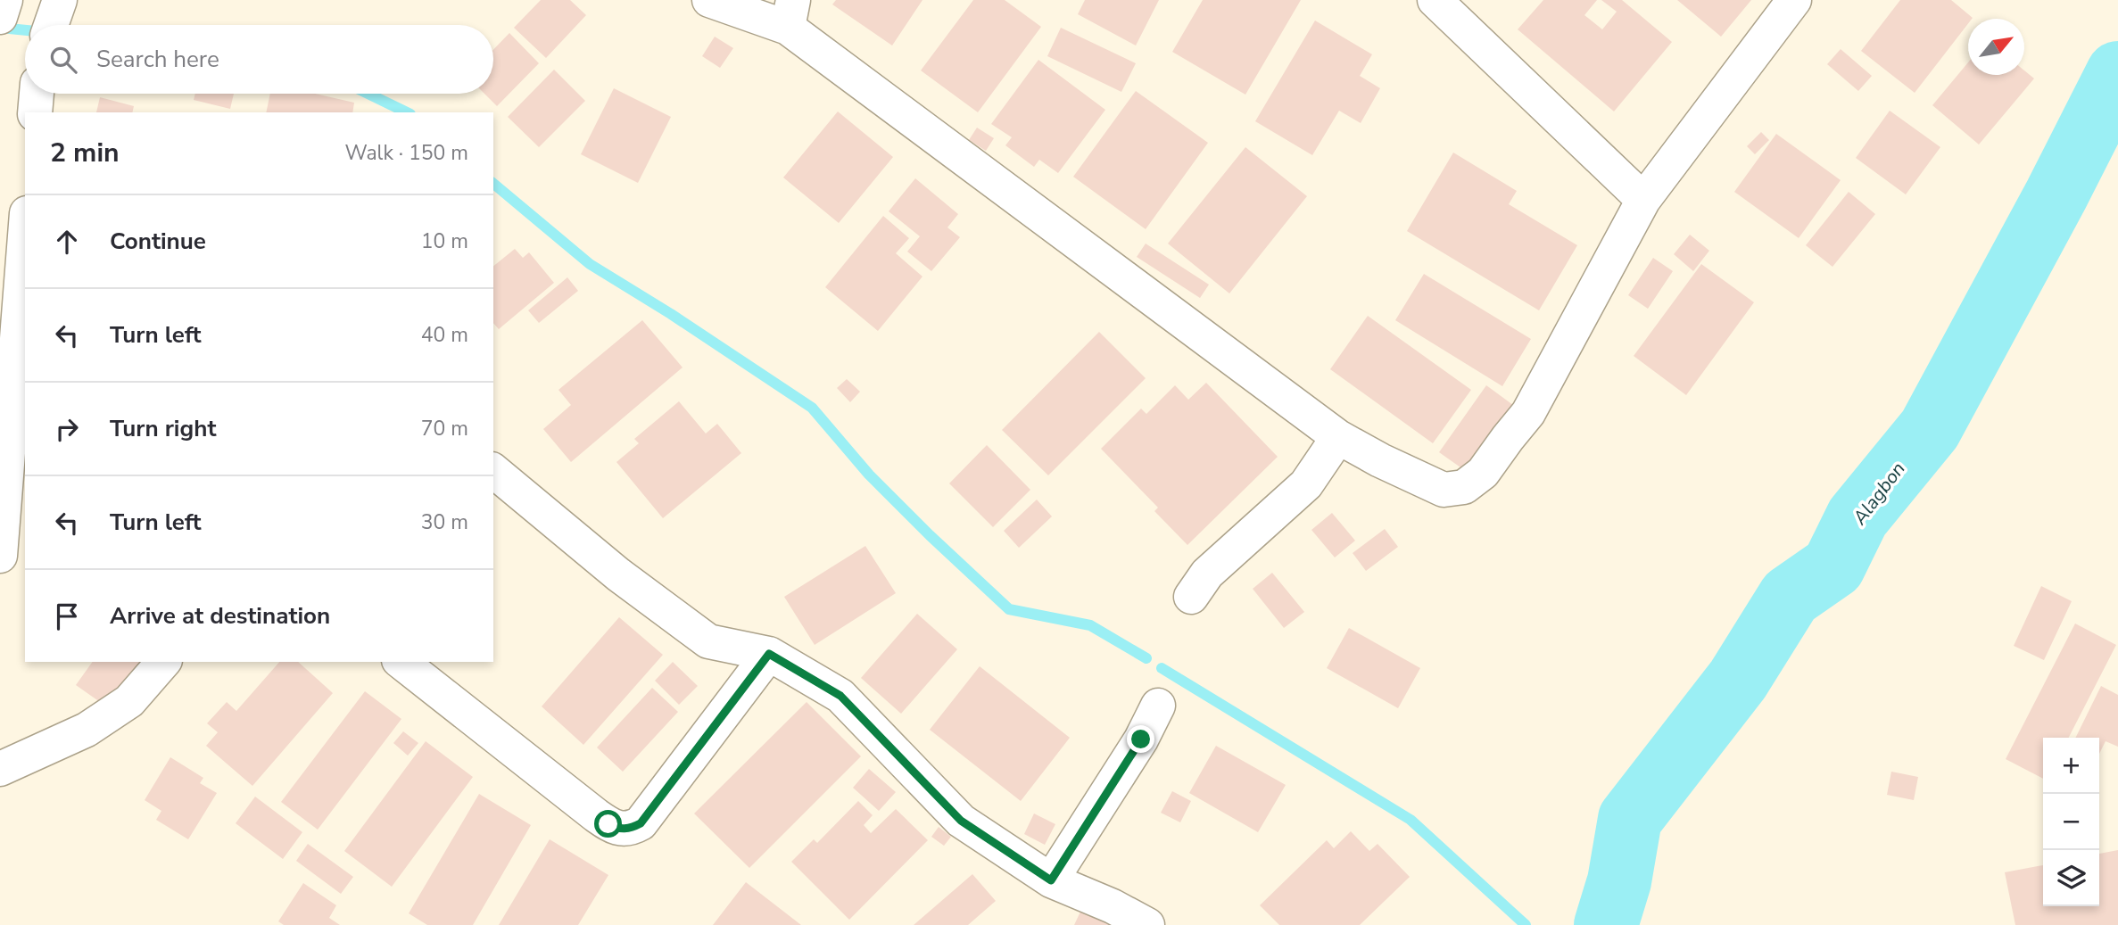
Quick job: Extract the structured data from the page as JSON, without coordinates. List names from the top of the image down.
{
  "water": ["Alagbon"],
  "north": "top right",
  "page": {
    "search": "Search here",
    "heading": ["2 min", "Walk · 150 m"],
    "list": [
      ["Continue", "10 m"],
      ["Turn left", "40 m"],
      ["Turn right", "70 m"],
      ["Turn left", "30 m"],
      "Arrive at destination"
    ],
    "map_buttons": ["+", "−"]
  }
}
